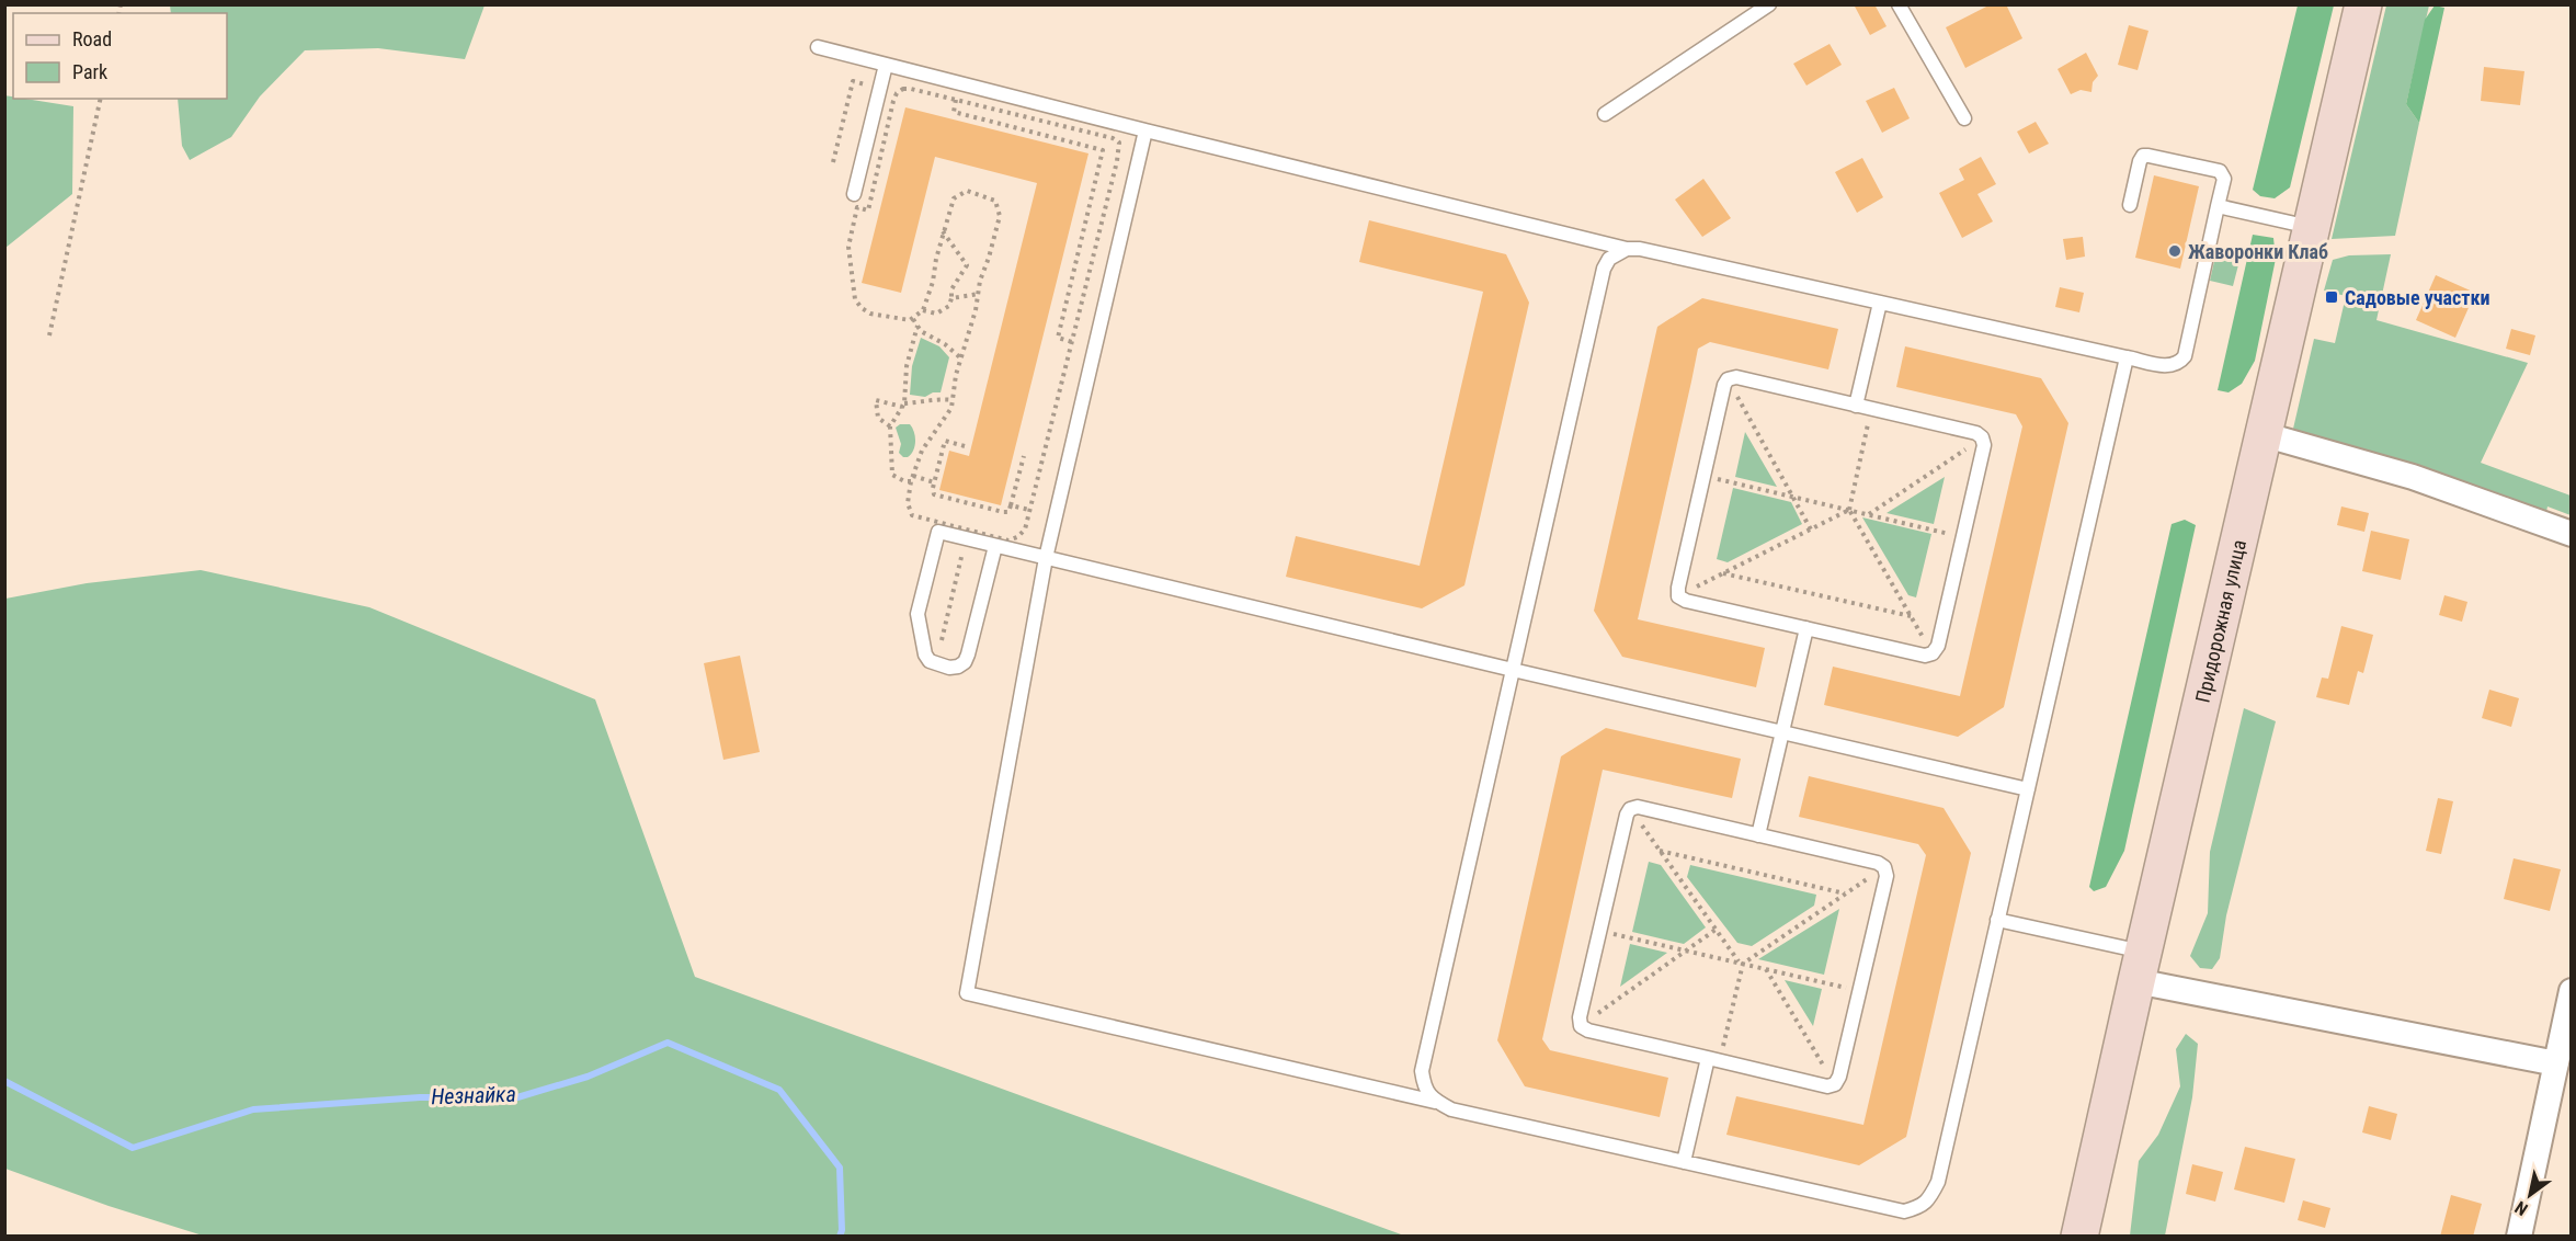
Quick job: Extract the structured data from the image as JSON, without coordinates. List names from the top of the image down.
{
  "streets": {
    "main road": ["Придорожная улица"]
  },
  "water": ["Незнайка"],
  "places": {
    "other": ["Жаворонки Клаб"],
    "transit": ["Садовые участки"]
  },
  "legend": ["Road", "Park"],
  "north": "bottom left"
}
